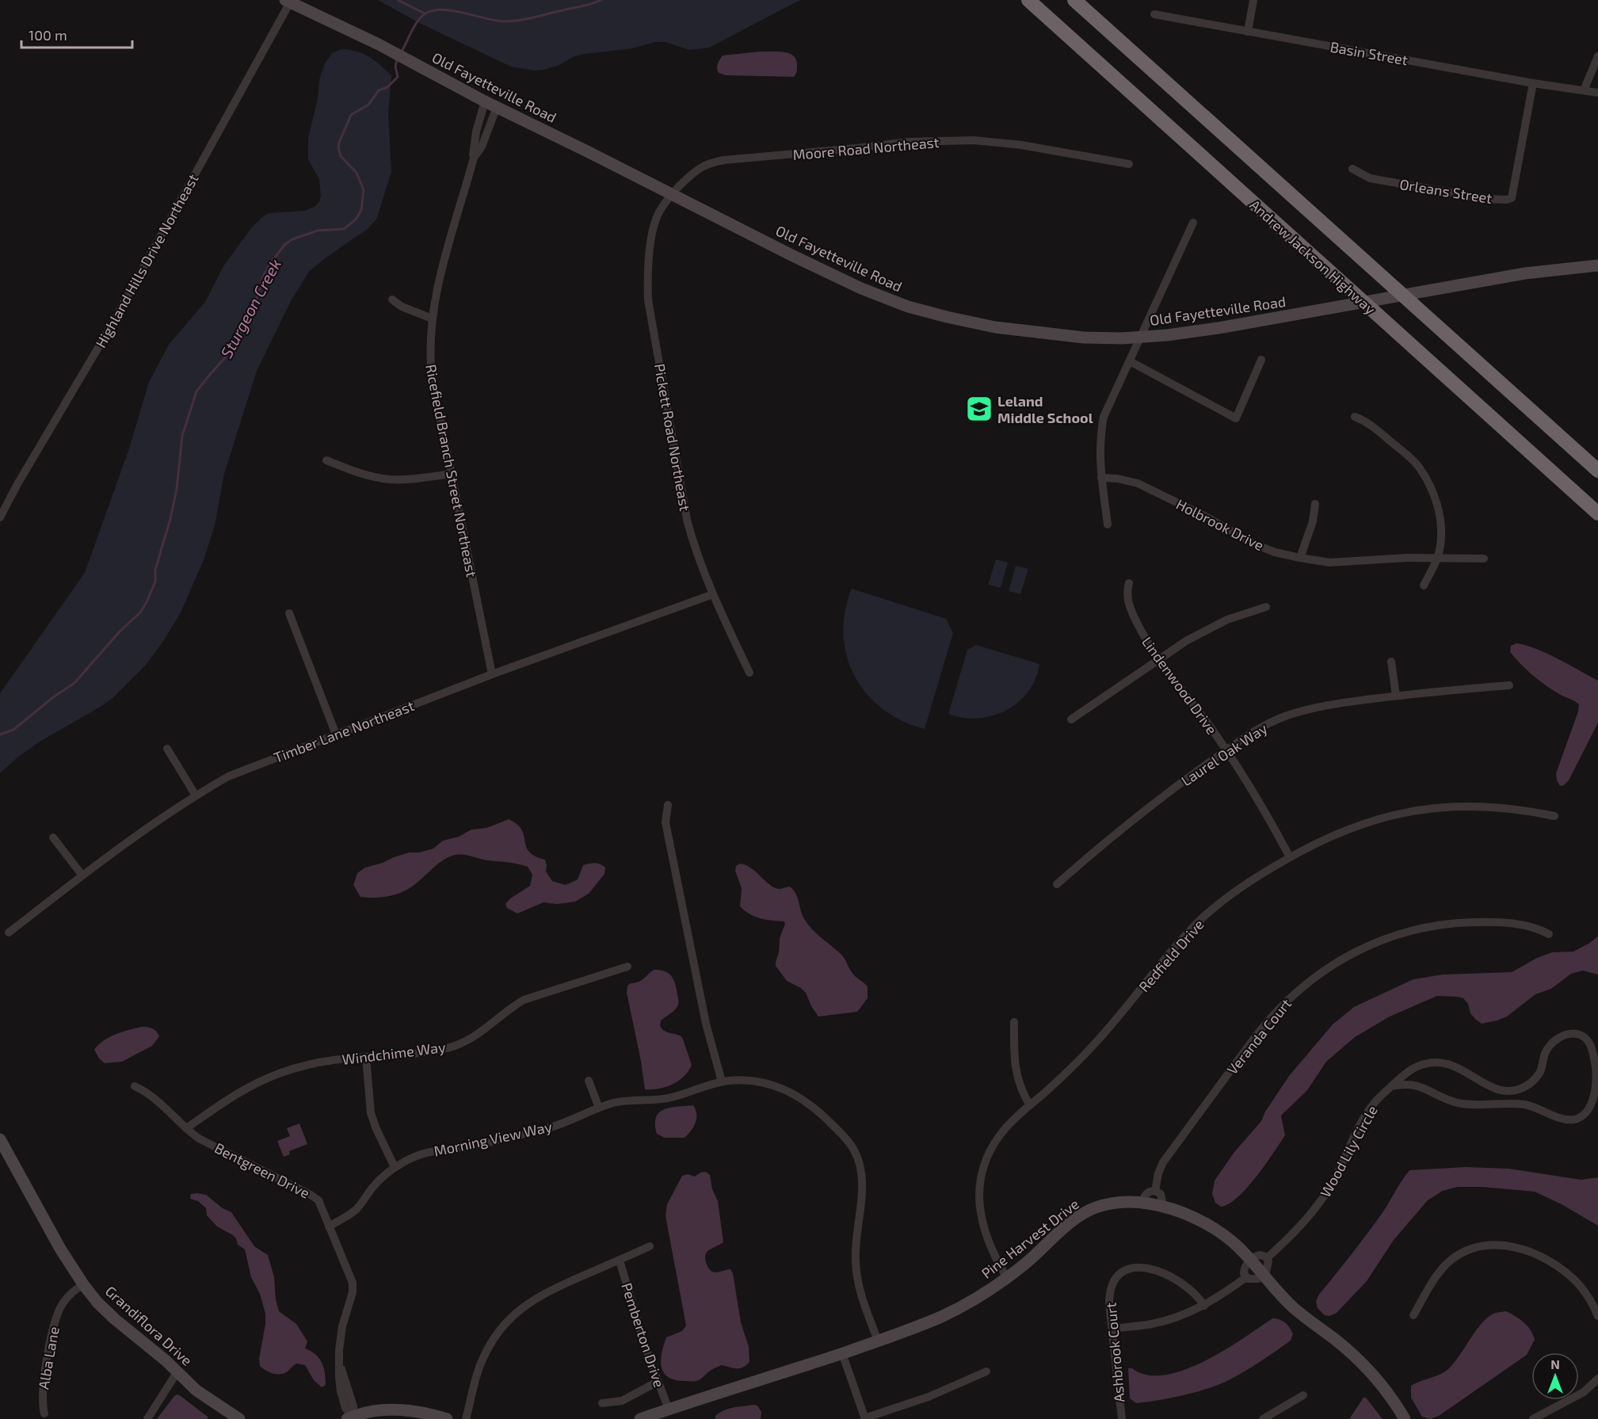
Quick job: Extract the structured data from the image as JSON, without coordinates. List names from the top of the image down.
{
  "streets": {
    "highway": ["Andrew Jackson Highway"],
    "street": [
      "Basin Street",
      "Old Fayetteville Road",
      "Moore Road Northeast",
      "Orleans Street",
      "Highland Hills Drive Northeast",
      "Pickett Road Northeast",
      "Ricefield Branch Street Northeast",
      "Holbrook Drive",
      "Lindenwood Drive",
      "Timber Lane Northeast",
      "Laurel Oak Way",
      "Redfield Drive",
      "Veranda Court",
      "Windchime Way",
      "Morning View Way",
      "Wood Lily Circle",
      "Bentgreen Drive",
      "Pine Harvest Drive",
      "Grandiflora Drive",
      "Pemberton Drive",
      "Ashbrook Court",
      "Alba Lane"
    ]
  },
  "crossings": [
    ["Basin Street", "Orleans Street"],
    ["Old Fayetteville Road", "Moore Road Northeast"],
    ["Old Fayetteville Road", "Highland Hills Drive Northeast"],
    ["Old Fayetteville Road", "Pickett Road Northeast"],
    ["Old Fayetteville Road", "Ricefield Branch Street Northeast"],
    ["Moore Road Northeast", "Pickett Road Northeast"],
    ["Pickett Road Northeast", "Timber Lane Northeast"],
    ["Ricefield Branch Street Northeast", "Timber Lane Northeast"],
    ["Lindenwood Drive", "Laurel Oak Way"],
    ["Lindenwood Drive", "Redfield Drive"],
    ["Redfield Drive", "Pine Harvest Drive"],
    ["Windchime Way", "Bentgreen Drive"],
    ["Morning View Way", "Bentgreen Drive"],
    ["Morning View Way", "Pine Harvest Drive"],
    ["Pine Harvest Drive", "Pemberton Drive"],
    ["Grandiflora Drive", "Alba Lane"]
  ],
  "water": ["Sturgeon Creek"],
  "places": {
    "school or university": ["Leland Middle School"]
  },
  "scale_bar": "100 m",
  "north": "top"
}
